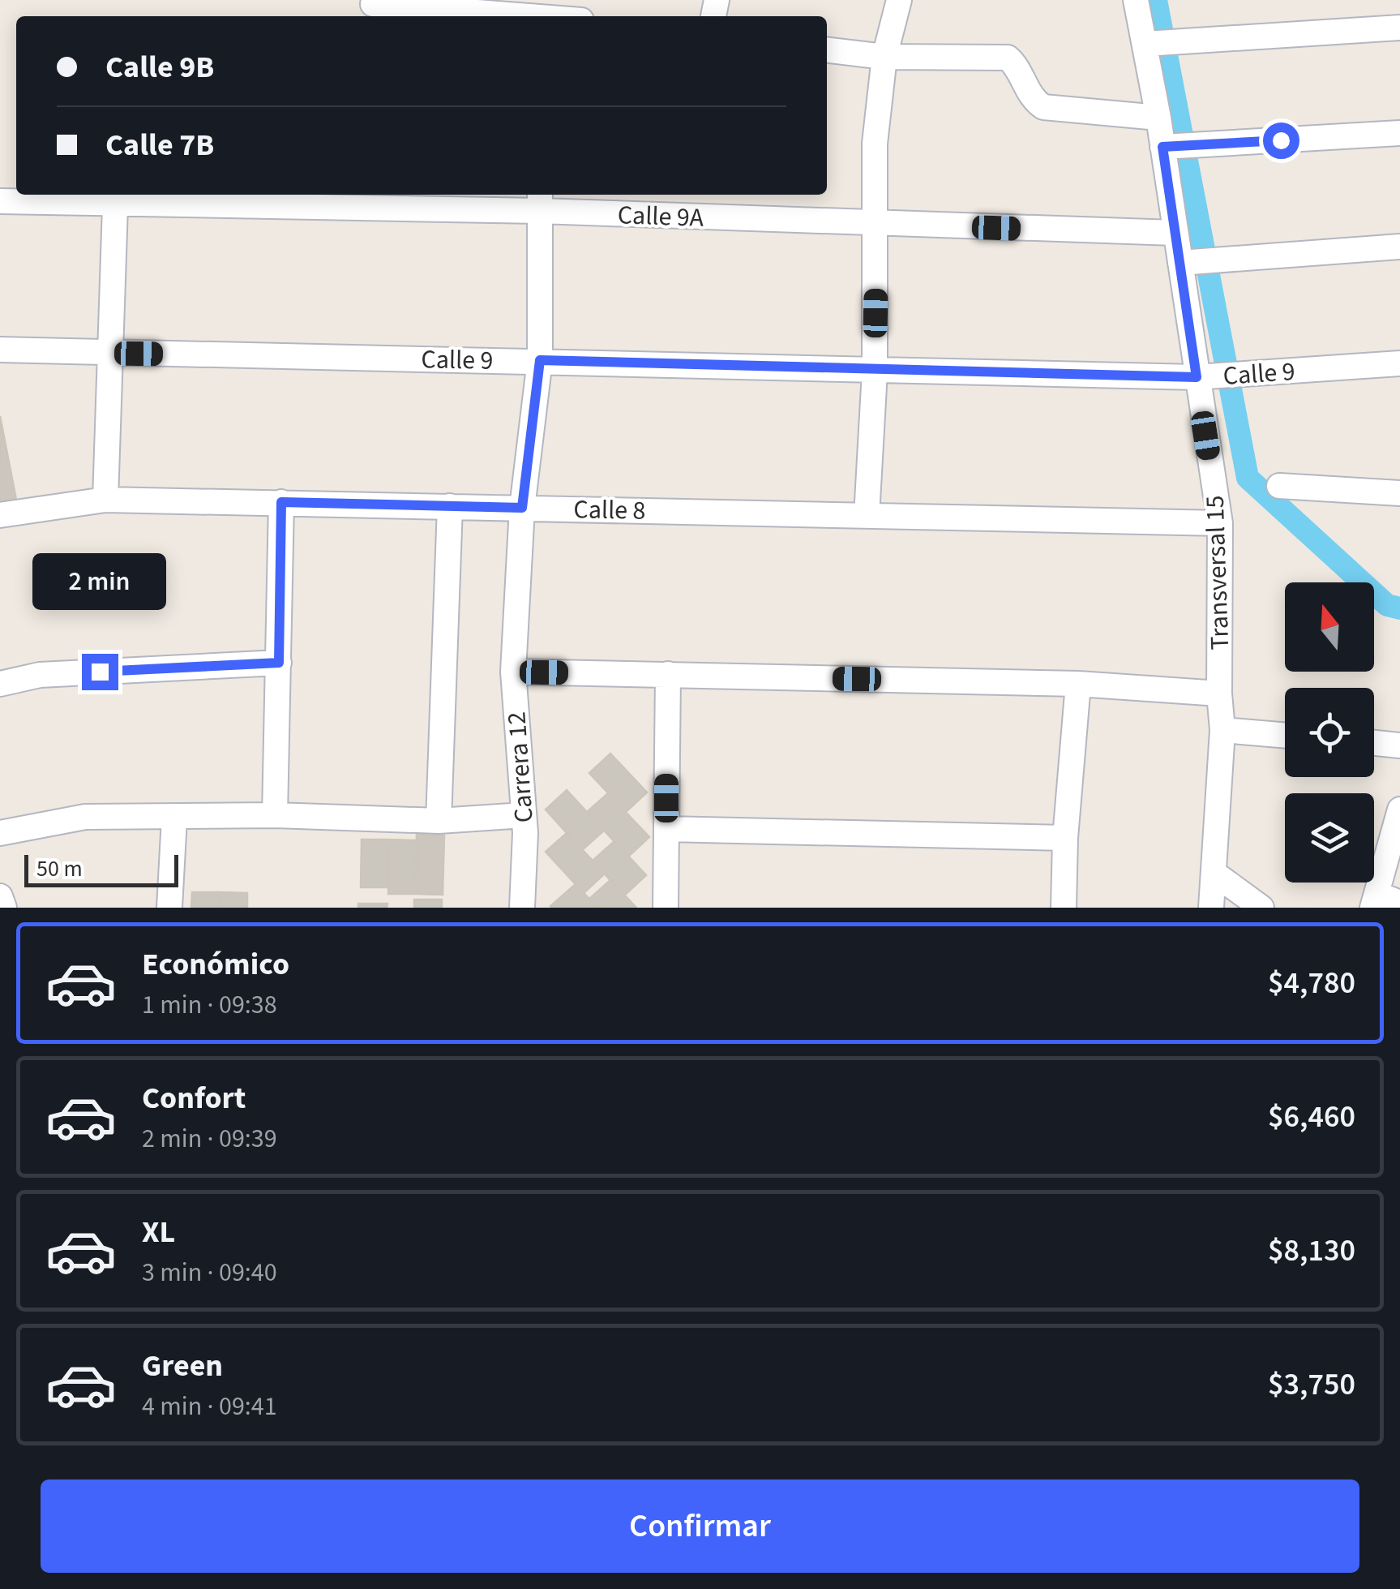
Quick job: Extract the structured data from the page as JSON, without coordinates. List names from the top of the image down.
{
  "streets": {
    "street": [
      "Calle 9A",
      "Calle 9",
      "Calle 8",
      "Transversal 15",
      "Carrera 12"
    ]
  },
  "crossings": [
    ["Calle 9A", "Transversal 15"],
    ["Calle 9A", "Carrera 12"],
    ["Calle 9", "Transversal 15"],
    ["Calle 9", "Carrera 12"],
    ["Calle 8", "Transversal 15"],
    ["Calle 8", "Carrera 12"]
  ],
  "scale_bar": "50 m",
  "north": "top",
  "page": {
    "banner": ["Calle 9B", "Calle 7B"],
    "bubble": "2 min",
    "scale": "50 m",
    "list": [
      {
        "name": "Económico",
        "note": "1 min · 09:38",
        "value": "$4,780"
      },
      {
        "name": "Confort",
        "note": "2 min · 09:39",
        "value": "$6,460"
      },
      {
        "name": "XL",
        "note": "3 min · 09:40",
        "value": "$8,130"
      },
      {
        "name": "Green",
        "note": "4 min · 09:41",
        "value": "$3,750"
      }
    ],
    "buttons": "Confirmar"
  }
}
